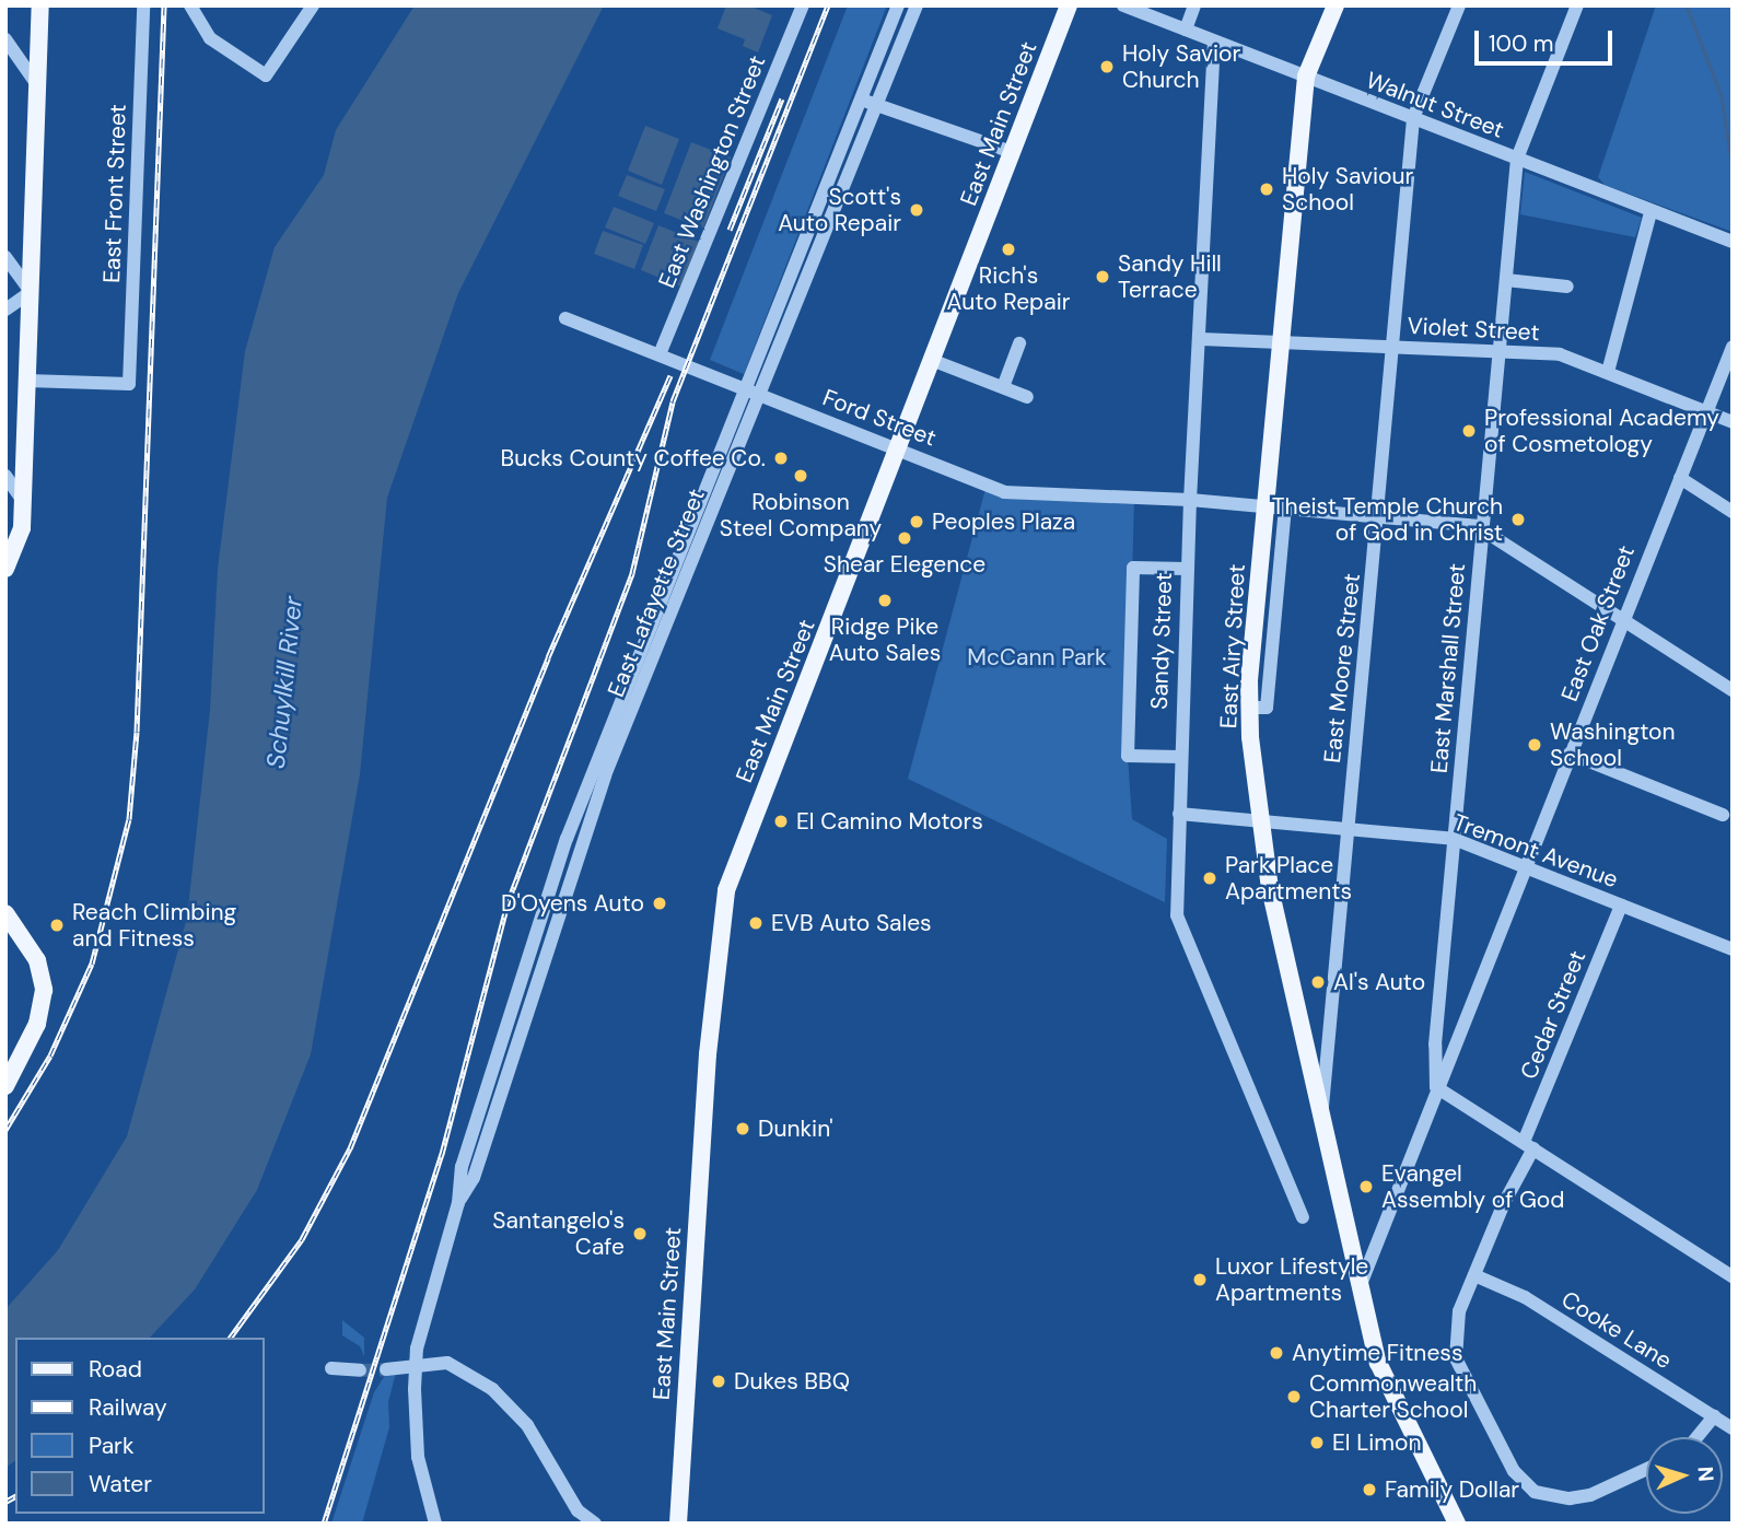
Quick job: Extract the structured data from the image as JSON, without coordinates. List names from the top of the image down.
{
  "streets": {
    "main road": ["East Main Street", "East Airy Street"],
    "street": [
      "Walnut Street",
      "East Washington Street",
      "East Front Street",
      "Violet Street",
      "Ford Street",
      "East Lafayette Street",
      "East Oak Street",
      "Sandy Street",
      "East Moore Street",
      "East Marshall Street",
      "Tremont Avenue",
      "Cedar Street",
      "Cooke Lane"
    ]
  },
  "crossings": [
    ["Walnut Street", "Sandy Street"],
    ["Walnut Street", "East Airy Street"],
    ["Walnut Street", "East Moore Street"],
    ["Walnut Street", "East Marshall Street"],
    ["East Main Street", "Ford Street"],
    ["East Washington Street", "Ford Street"],
    ["Violet Street", "East Oak Street"],
    ["Violet Street", "Sandy Street"],
    ["Violet Street", "East Airy Street"],
    ["Violet Street", "East Moore Street"],
    ["Violet Street", "East Marshall Street"],
    ["Ford Street", "East Lafayette Street"],
    ["Ford Street", "Sandy Street"],
    ["Ford Street", "East Airy Street"],
    ["Ford Street", "East Moore Street"],
    ["Ford Street", "East Marshall Street"],
    ["East Oak Street", "East Marshall Street"],
    ["East Oak Street", "Tremont Avenue"],
    ["Sandy Street", "Tremont Avenue"],
    ["East Airy Street", "East Moore Street"],
    ["East Airy Street", "East Marshall Street"],
    ["East Airy Street", "Tremont Avenue"],
    ["East Moore Street", "Tremont Avenue"],
    ["East Marshall Street", "Tremont Avenue"],
    ["Tremont Avenue", "Cedar Street"],
    ["Cedar Street", "Cooke Lane"]
  ],
  "water": ["Schuylkill River"],
  "parks": ["McCann Park"],
  "places": [
    "Holy Savior Church",
    "Holy Saviour School",
    "Scott's Auto Repair",
    "Rich's Auto Repair",
    "Sandy Hill Terrace",
    "Professional Academy of Cosmetology",
    "Bucks County Coffee Co.",
    "Robinson Steel Company",
    "Theist Temple Church of God in Christ",
    "Peoples Plaza",
    "Shear Elegence",
    "Ridge Pike Auto Sales",
    "Washington School",
    "El Camino Motors",
    "Park Place Apartments",
    "D'Oyens Auto",
    "EVB Auto Sales",
    "Reach Climbing and Fitness",
    "Al's Auto",
    "Dunkin'",
    "Evangel Assembly of God",
    "Santangelo's Cafe",
    "Luxor Lifestyle Apartments",
    "Anytime Fitness",
    "Dukes BBQ",
    "Commonwealth Charter School",
    "El Limon",
    "Family Dollar"
  ],
  "legend": [
    "Road",
    "Railway",
    "Park",
    "Water"
  ],
  "scale_bar": "100 m",
  "north": "right"
}
